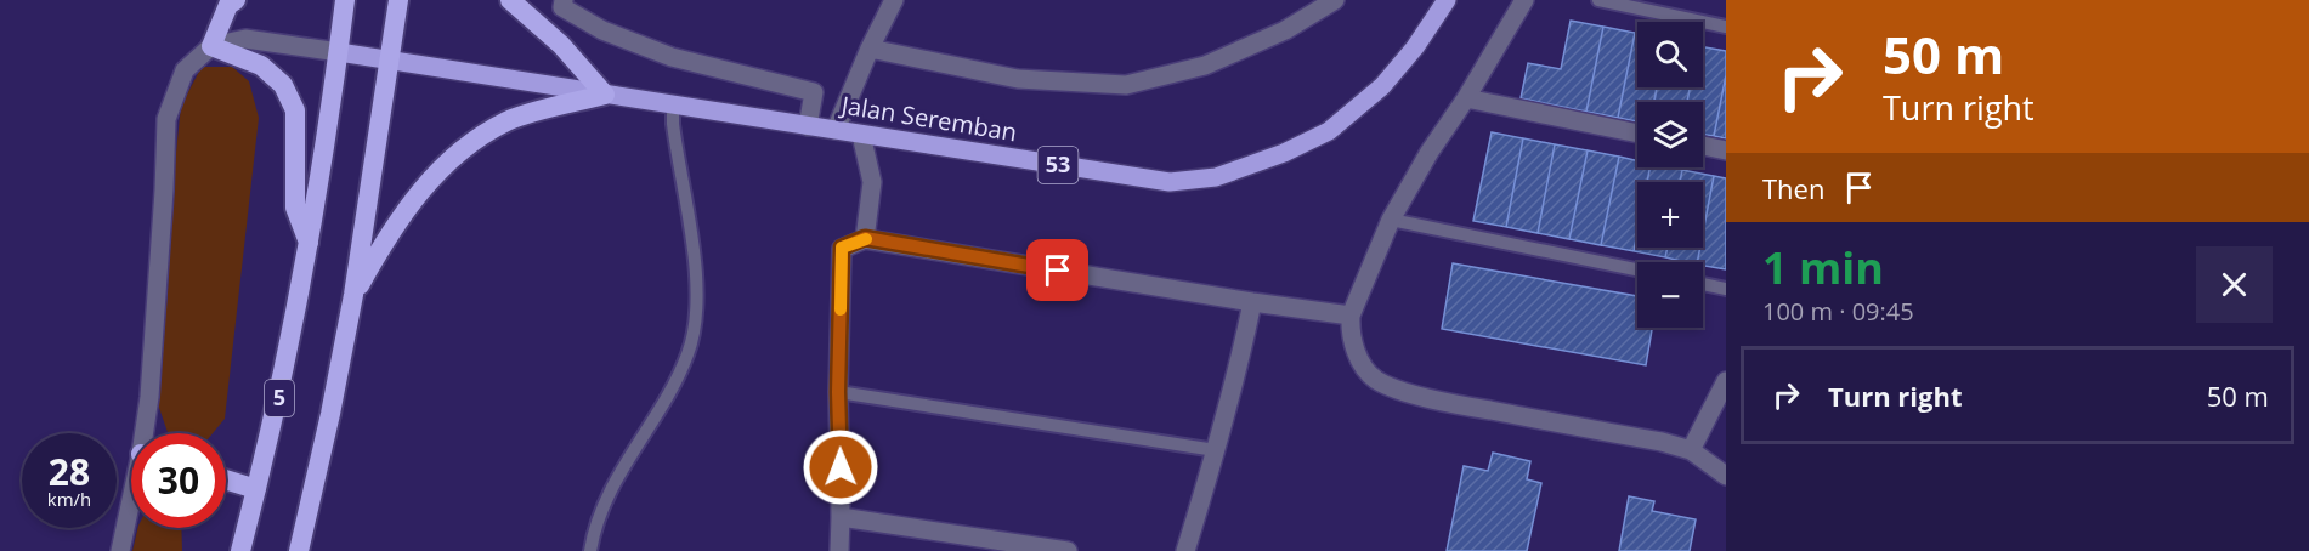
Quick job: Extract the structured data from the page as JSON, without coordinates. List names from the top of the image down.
{
  "streets": {
    "highway": ["5"],
    "main road": ["Jalan Seremban", "53"]
  },
  "crossings": [
    ["Jalan Seremban", "5"]
  ],
  "page": {
    "turn": ["50 m", "Turn right"],
    "map_buttons": ["+", "−"],
    "then": "Then",
    "heading": ["1 min", "100 m · 09:45"],
    "list": [
      {
        "name": "Turn right",
        "value": "50 m"
      }
    ],
    "speed": "28 km/h",
    "limit": "30"
  }
}
